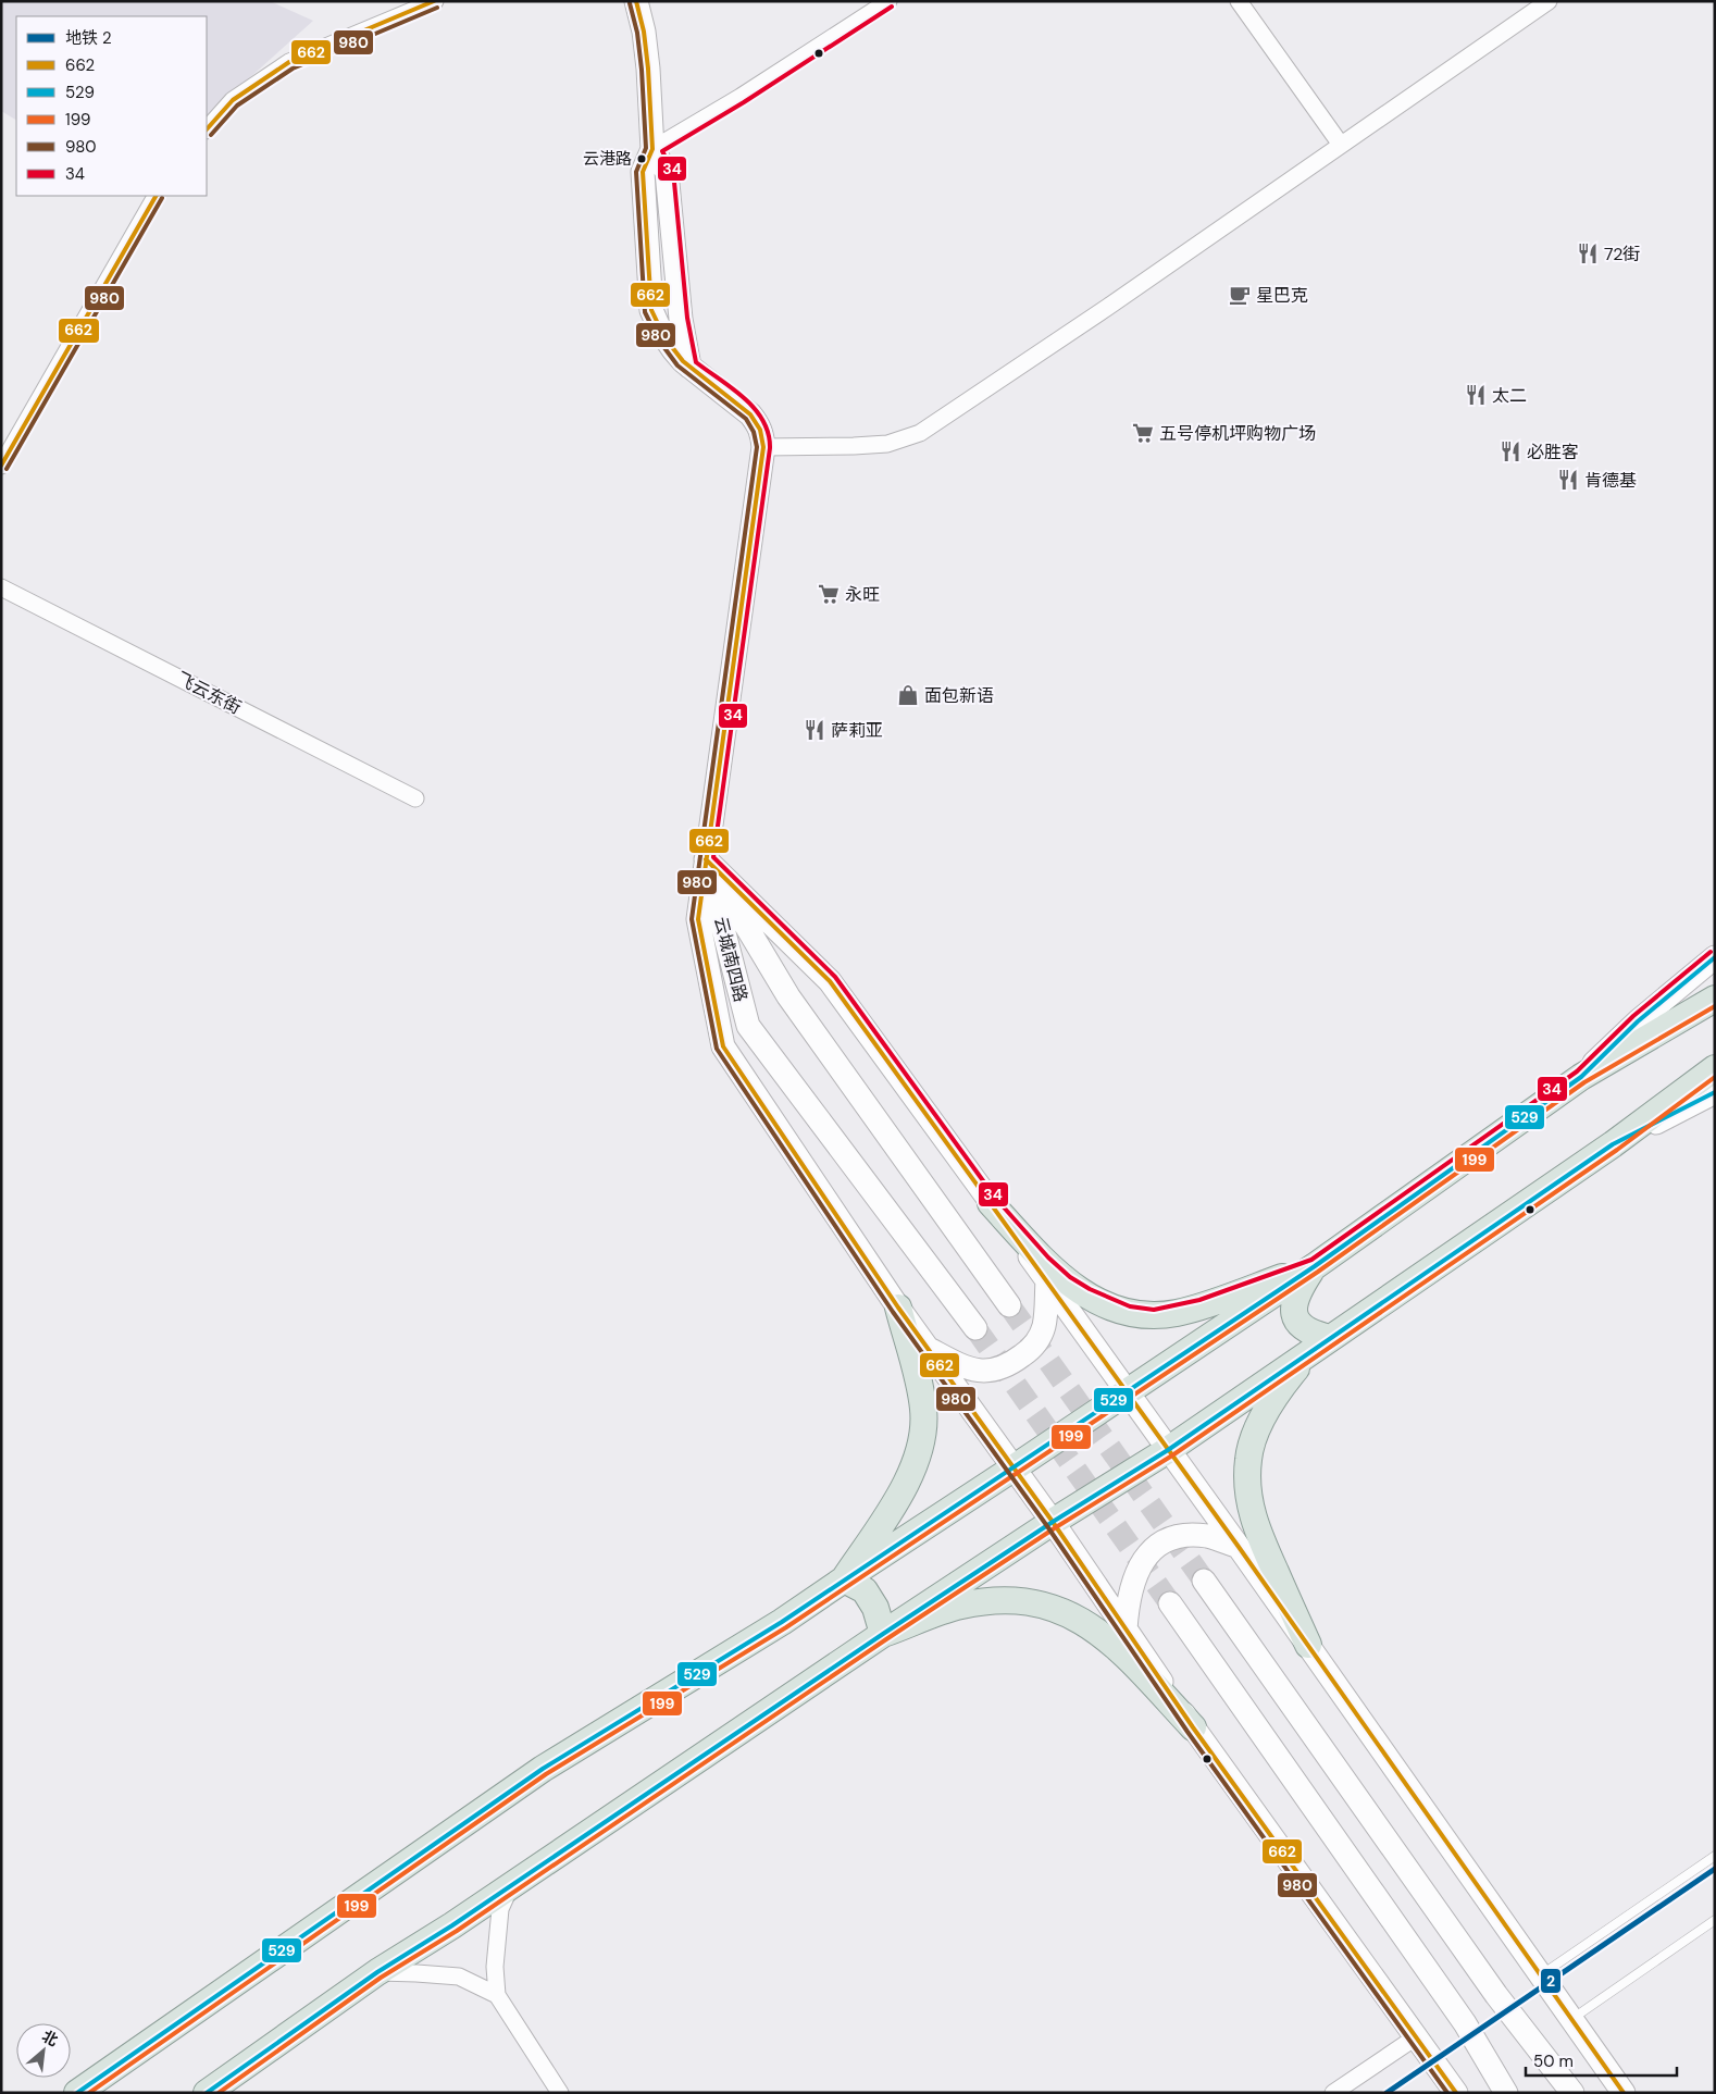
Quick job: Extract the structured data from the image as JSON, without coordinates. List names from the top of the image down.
{
  "streets": {
    "street": ["飞云东街", "云城南四路"]
  },
  "places": {
    "other": ["云港路"],
    "restaurant": [
      "72街",
      "太二",
      "必胜客",
      "肯德基",
      "萨莉亚"
    ],
    "cafe": ["星巴克"],
    "supermarket": ["五号停机坪购物广场", "永旺"],
    "shop": ["面包新语"]
  },
  "lines": [
    "transit line 662",
    "transit line 980",
    "transit line 34",
    "transit line 529",
    "transit line 199",
    "metro line 2"
  ],
  "legend": [
    "地铁 2",
    "662",
    "529",
    "199",
    "980",
    "34"
  ],
  "scale_bar": "50 m",
  "north": "top right"
}
